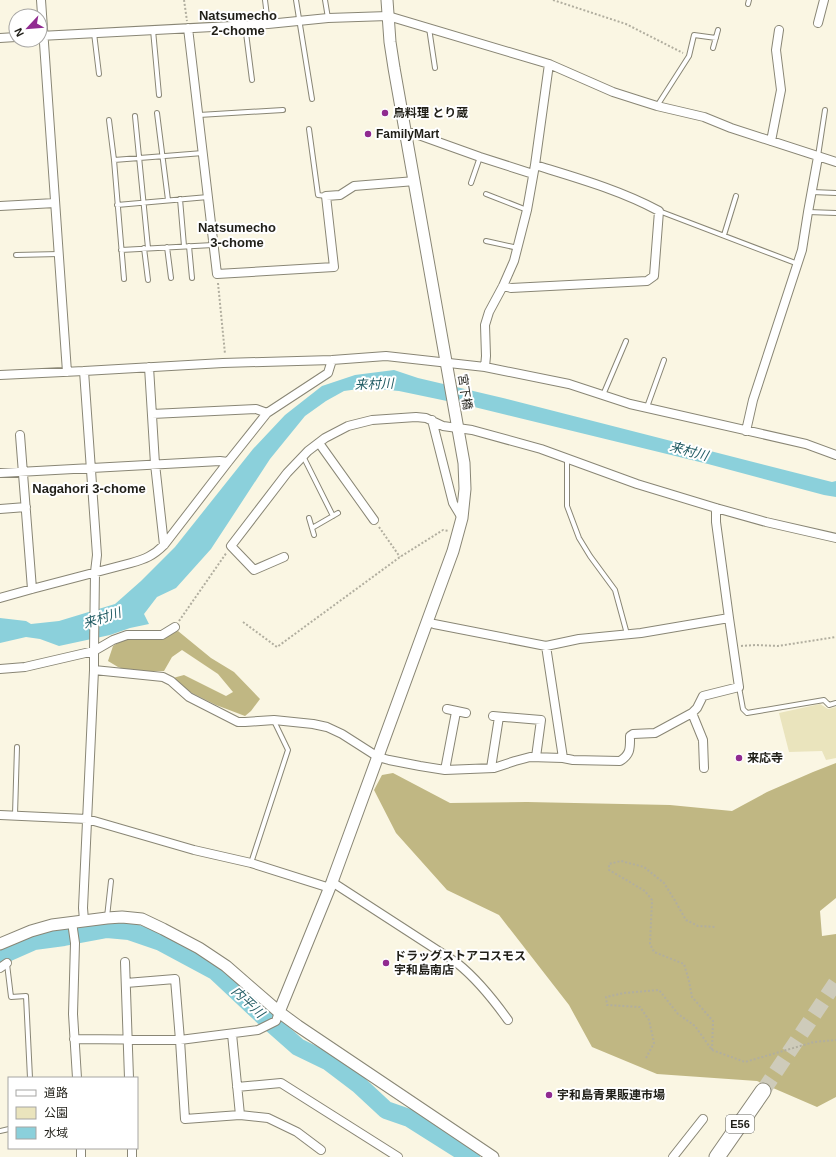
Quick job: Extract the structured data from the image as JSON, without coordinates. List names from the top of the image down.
{
  "streets": {
    "highway": ["E56"],
    "street": ["宮下橋"]
  },
  "districts": ["Natsumecho 2-chome", "Natsumecho 3-chome", "Nagahori 3-chome"],
  "water": ["来村川", "内平川"],
  "places": [
    "鳥料理 とり蔵",
    "FamilyMart",
    "来応寺",
    "ドラッグストアコスモス 宇和島南店",
    "宇和島青果販連市場"
  ],
  "legend": ["道路", "公園", "水域"],
  "north": "bottom left"
}
